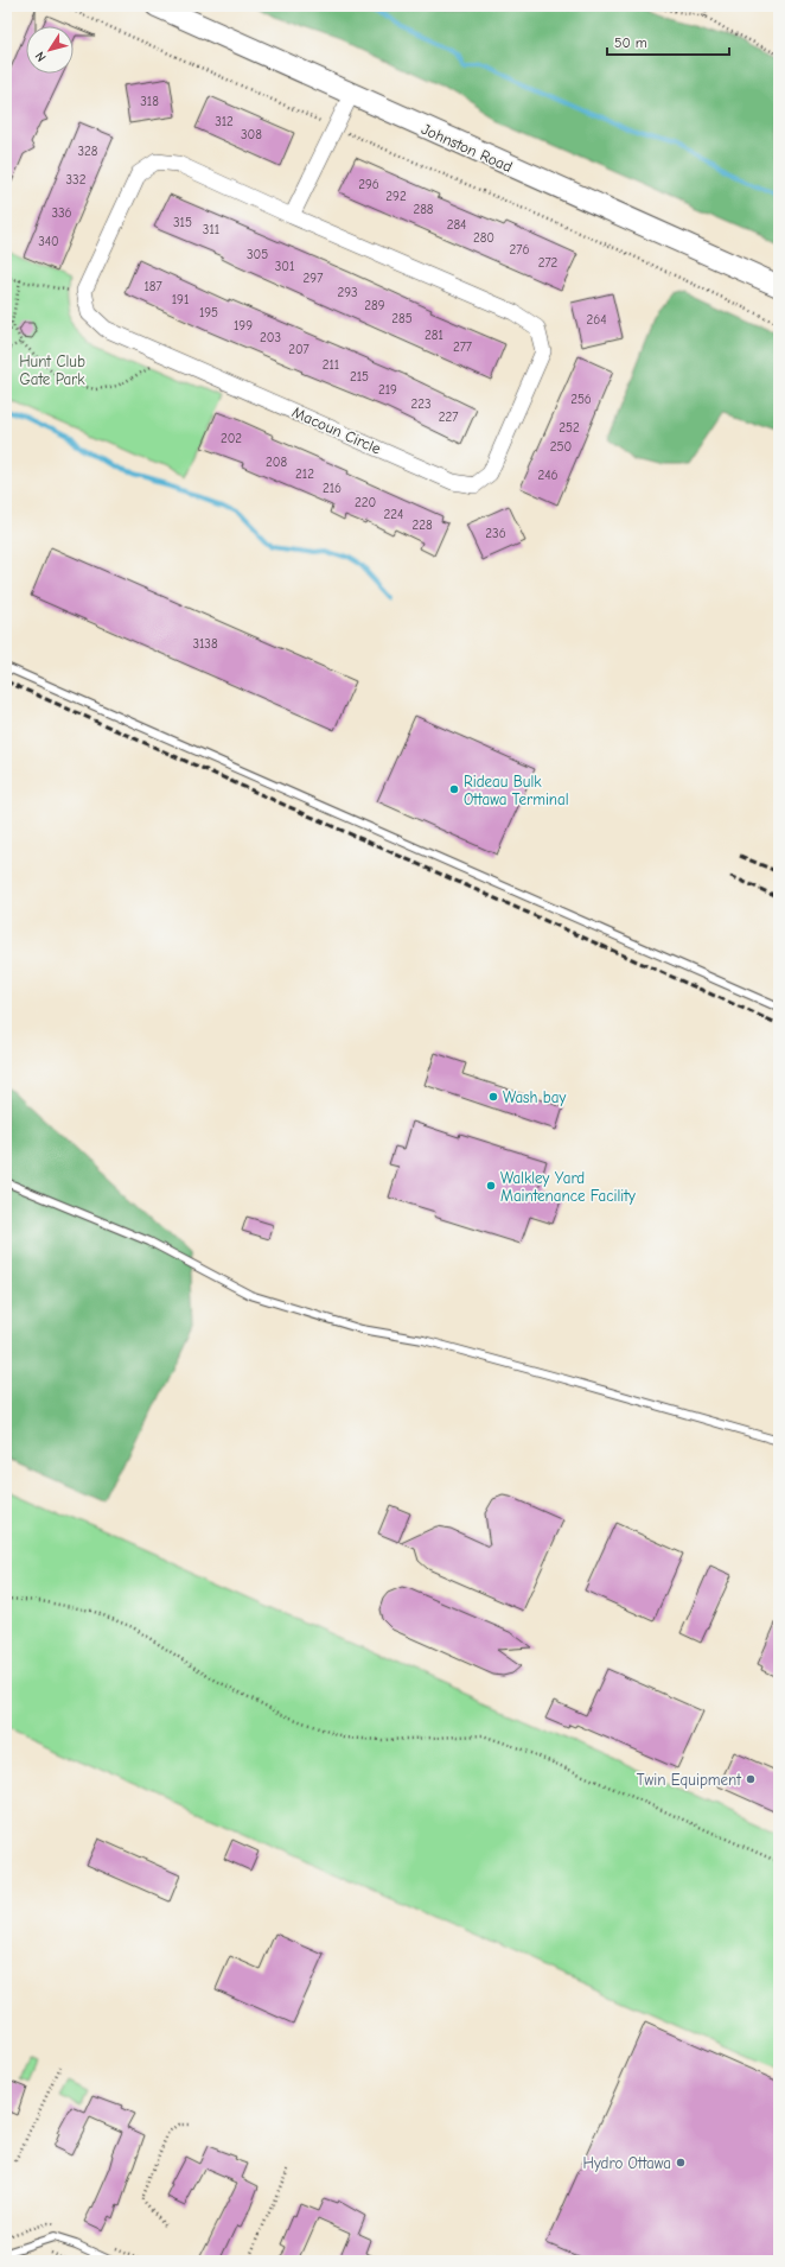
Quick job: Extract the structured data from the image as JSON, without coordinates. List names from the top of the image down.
{
  "streets": {
    "street": ["Johnston Road", "Macoun Circle"]
  },
  "parks": ["Hunt Club Gate Park"],
  "places": [
    "Rideau Bulk Ottawa Terminal",
    "Wash bay",
    "Walkley Yard Maintenance Facility",
    "Twin Equipment",
    "Hydro Ottawa"
  ],
  "house_numbers": [
    "318",
    "312",
    "308",
    "328",
    "332",
    "296",
    "292",
    "288",
    "336",
    "315",
    "284",
    "311",
    "280",
    "340",
    "276",
    "305",
    "272",
    "301",
    "297",
    "187",
    "293",
    "191",
    "289",
    "195",
    "285",
    "264",
    "199",
    "281",
    "203",
    "277",
    "207",
    "211",
    "215",
    "219",
    "256",
    "223",
    "227",
    "252",
    "202",
    "250",
    "208",
    "212",
    "246",
    "216",
    "220",
    "224",
    "228",
    "236",
    "3138"
  ],
  "scale_bar": "50 m",
  "north": "bottom left"
}
